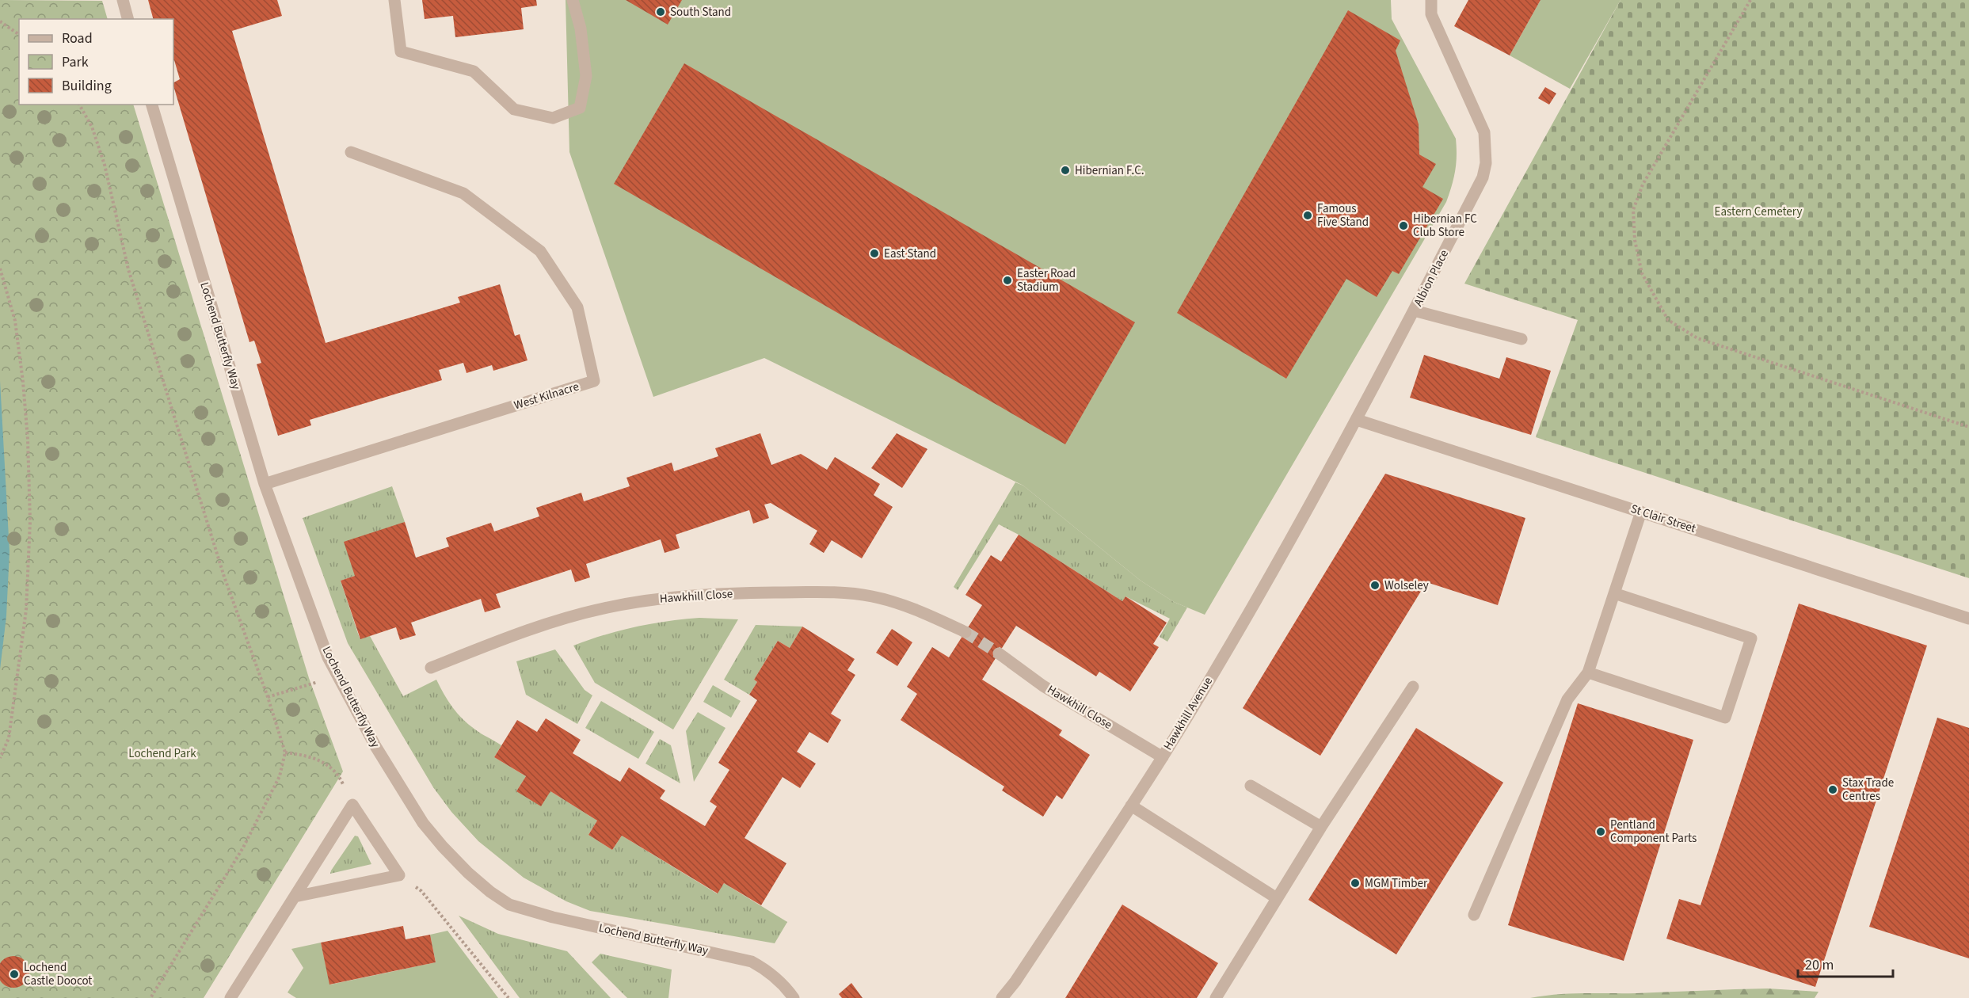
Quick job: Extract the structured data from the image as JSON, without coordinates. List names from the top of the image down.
{
  "streets": {
    "street": [
      "Albion Place",
      "Lochend Butterfly Way",
      "West Kilnacre",
      "St Clair Street",
      "Hawkhill Close",
      "Hawkhill Avenue"
    ]
  },
  "crossings": [
    ["Albion Place", "St Clair Street"],
    ["Albion Place", "Hawkhill Avenue"],
    ["Lochend Butterfly Way", "West Kilnacre"],
    ["St Clair Street", "Hawkhill Avenue"],
    ["Hawkhill Close", "Hawkhill Avenue"]
  ],
  "parks": ["Eastern Cemetery", "Lochend Park"],
  "places": [
    "South Stand",
    "Hibernian F.C.",
    "Famous Five Stand",
    "Hibernian FC Club Store",
    "East Stand",
    "Easter Road Stadium",
    "Wolseley",
    "Stax Trade Centres",
    "Pentland Component Parts",
    "MGM Timber",
    "Lochend Castle Doocot"
  ],
  "legend": ["Road", "Park", "Building"],
  "scale_bar": "20 m"
}
